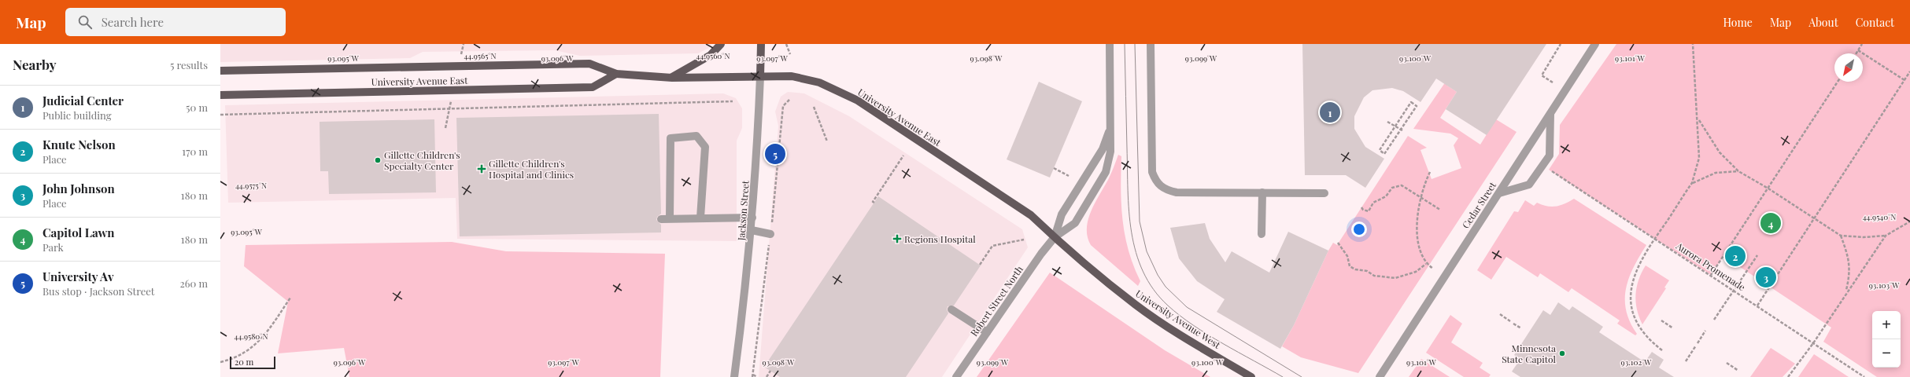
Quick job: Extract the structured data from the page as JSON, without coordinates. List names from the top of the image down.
{
  "streets": {
    "main road": ["University Avenue East", "Jackson Street", "University Avenue West"],
    "street": ["Cedar Street", "Robert Street North"],
    "path": ["Aurora Promenade"]
  },
  "crossings": [
    ["University Avenue East", "Jackson Street"],
    ["University Avenue East", "Robert Street North"],
    ["University Avenue East", "University Avenue West"],
    ["Robert Street North", "University Avenue West"]
  ],
  "places": {
    "other": ["Gillette Children's Specialty Center", "Minnesota State Capitol"],
    "health": ["Gillette Children's Hospital and Clinics", "Regions Hospital"]
  },
  "scale_bar": "20 m",
  "north": "bottom left",
  "page": {
    "header": "Map",
    "search": "Search here",
    "nav": [
      "Home",
      "Map",
      "About",
      "Contact"
    ],
    "heading": ["Nearby", "5 results"],
    "list": [
      {
        "mark": "1",
        "name": "Judicial Center",
        "note": "Public building",
        "value": "50 m"
      },
      {
        "mark": "2",
        "name": "Knute Nelson",
        "note": "Place",
        "value": "170 m"
      },
      {
        "mark": "3",
        "name": "John Johnson",
        "note": "Place",
        "value": "180 m"
      },
      {
        "mark": "4",
        "name": "Capitol Lawn",
        "note": "Park",
        "value": "180 m"
      },
      {
        "mark": "5",
        "name": "University Av",
        "note": "Bus stop · Jackson Street",
        "value": "260 m"
      }
    ],
    "pins": [
      "1",
      "5",
      "4",
      "2",
      "3"
    ],
    "map_buttons": ["+", "−"],
    "scale": "20 m"
  },
  "coordinates": [
    "44.9565°N",
    "44.9560°N",
    "93.095°W",
    "93.096°W",
    "93.097°W",
    "93.098°W",
    "93.099°W",
    "93.100°W",
    "93.101°W",
    "44.9575°N",
    "44.9540°N",
    "93.103°W",
    "44.9580°N",
    "93.102°W"
  ]
}
